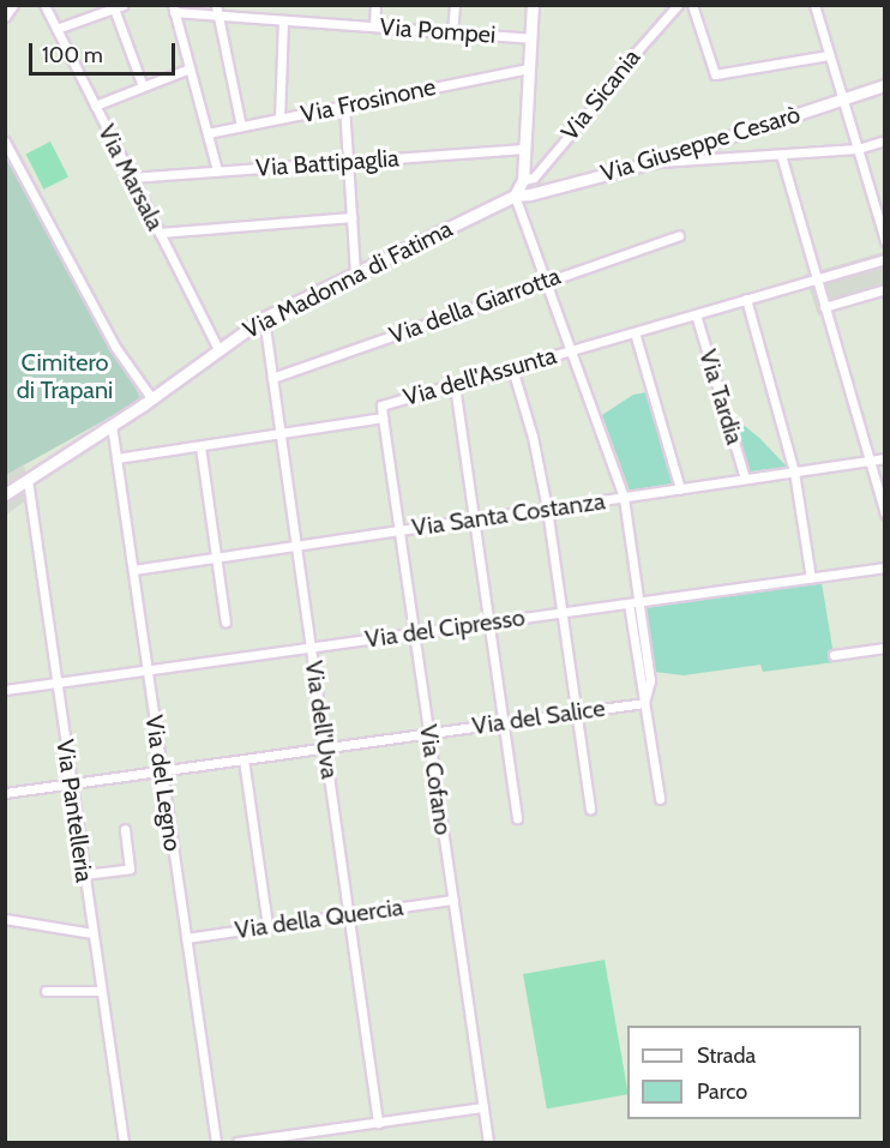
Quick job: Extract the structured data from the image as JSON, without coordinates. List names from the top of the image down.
{
  "streets": {
    "street": [
      "Via Pompei",
      "Via Sicania",
      "Via Frosinone",
      "Via Giuseppe Cesarò",
      "Via Battipaglia",
      "Via Marsala",
      "Via Madonna di Fatima",
      "Via della Giarrotta",
      "Via dell'Assunta",
      "Via Tardia",
      "Via Santa Costanza",
      "Via del Cipresso",
      "Via del Salice",
      "Via dell'Uva",
      "Via Cofano",
      "Via del Legno",
      "Via Pantelleria",
      "Via della Quercia"
    ]
  },
  "crossings": [
    ["Via Giuseppe Cesarò", "Via Madonna di Fatima"],
    ["Via Battipaglia", "Via Marsala"],
    ["Via Marsala", "Via Madonna di Fatima"],
    ["Via Madonna di Fatima", "Via dell'Uva"],
    ["Via Madonna di Fatima", "Via del Legno"],
    ["Via Madonna di Fatima", "Via Pantelleria"],
    ["Via della Giarrotta", "Via dell'Uva"],
    ["Via dell'Assunta", "Via Tardia"],
    ["Via dell'Assunta", "Via dell'Uva"],
    ["Via dell'Assunta", "Via Cofano"],
    ["Via dell'Assunta", "Via del Legno"],
    ["Via Tardia", "Via Santa Costanza"],
    ["Via Santa Costanza", "Via dell'Uva"],
    ["Via Santa Costanza", "Via Cofano"],
    ["Via Santa Costanza", "Via del Legno"],
    ["Via del Cipresso", "Via dell'Uva"],
    ["Via del Cipresso", "Via Cofano"],
    ["Via del Cipresso", "Via del Legno"],
    ["Via del Cipresso", "Via Pantelleria"],
    ["Via del Salice", "Via dell'Uva"],
    ["Via del Salice", "Via Cofano"],
    ["Via del Salice", "Via del Legno"],
    ["Via del Salice", "Via Pantelleria"],
    ["Via dell'Uva", "Via della Quercia"],
    ["Via Cofano", "Via della Quercia"],
    ["Via del Legno", "Via della Quercia"]
  ],
  "parks": ["Cimitero di Trapani"],
  "legend": ["Strada", "Parco"],
  "scale_bar": "100 m"
}
